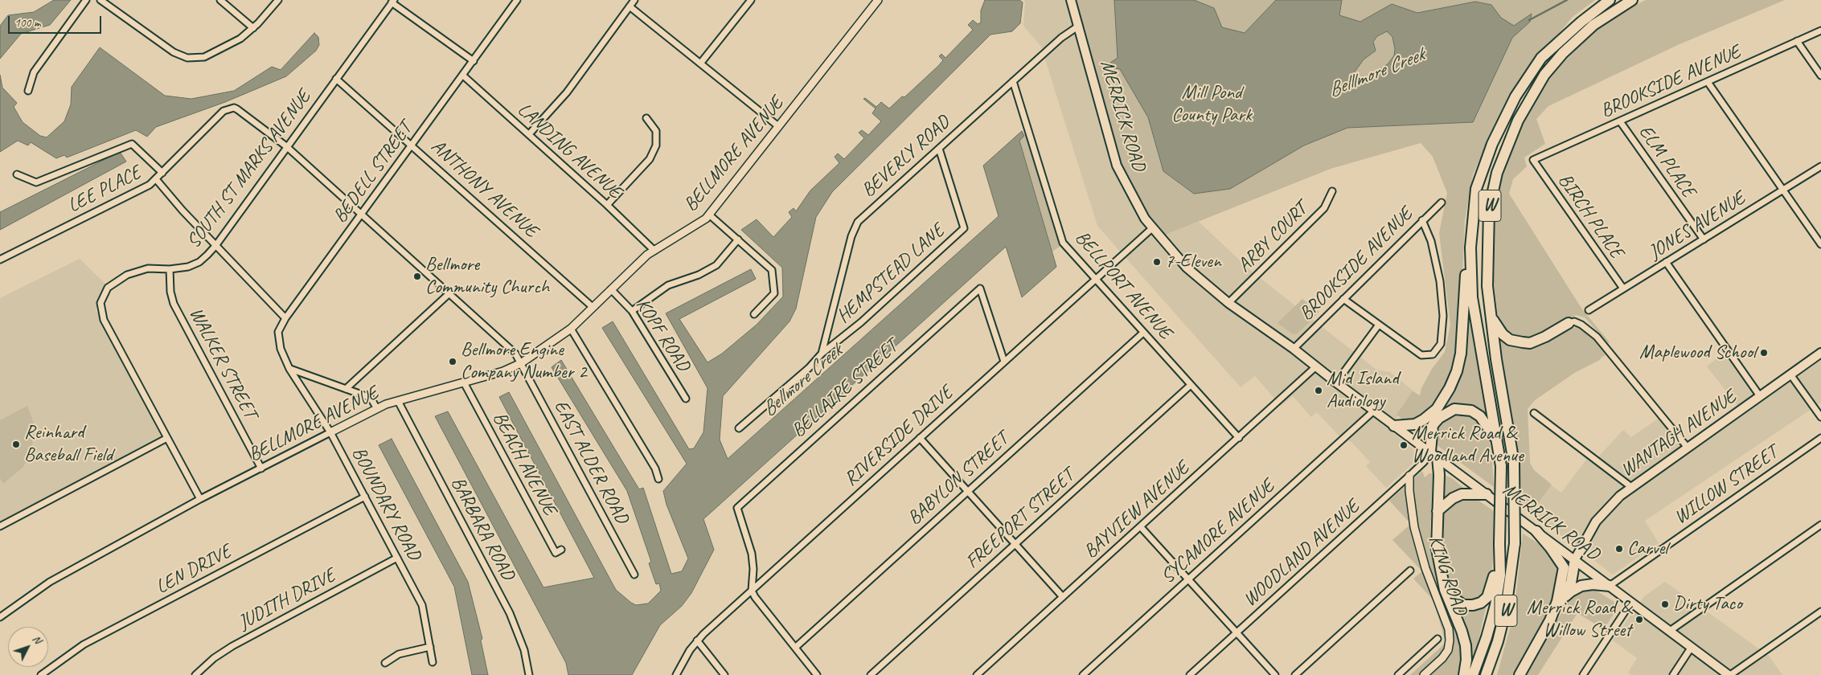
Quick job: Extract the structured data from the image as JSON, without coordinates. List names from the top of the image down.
{
  "streets": {
    "highway": ["W"],
    "main road": ["MERRICK ROAD", "WANTAGH AVENUE"],
    "street": [
      "BROOKSIDE AVENUE",
      "LANDING AVENUE",
      "BELLMORE AVENUE",
      "BEVERLY ROAD",
      "ELM PLACE",
      "SOUTH ST MARKS AVENUE",
      "BEDELL STREET",
      "ANTHONY AVENUE",
      "LEE PLACE",
      "BIRCH PLACE",
      "JONES AVENUE",
      "ARBY COURT",
      "HEMPSTEAD LANE",
      "BELLPORT AVENUE",
      "KOPF ROAD",
      "WALKER STREET",
      "BELLAIRE STREET",
      "RIVERSIDE DRIVE",
      "EAST ALDER ROAD",
      "BEACH AVENUE",
      "BABYLON STREET",
      "WILLOW STREET",
      "BOUNDARY ROAD",
      "BAYVIEW AVENUE",
      "FREEPORT STREET",
      "BARBARA ROAD",
      "SYCAMORE AVENUE",
      "WOODLAND AVENUE",
      "LEN DRIVE",
      "KING ROAD",
      "JUDITH DRIVE"
    ]
  },
  "crossings": [
    ["BROOKSIDE AVENUE", "MERRICK ROAD"],
    ["BROOKSIDE AVENUE", "ELM PLACE"],
    ["BROOKSIDE AVENUE", "BIRCH PLACE"],
    ["MERRICK ROAD", "BEVERLY ROAD"],
    ["MERRICK ROAD", "ARBY COURT"],
    ["MERRICK ROAD", "WANTAGH AVENUE"],
    ["MERRICK ROAD", "RIVERSIDE DRIVE"],
    ["MERRICK ROAD", "WILLOW STREET"],
    ["MERRICK ROAD", "BAYVIEW AVENUE"],
    ["MERRICK ROAD", "SYCAMORE AVENUE"],
    ["MERRICK ROAD", "WOODLAND AVENUE"],
    ["LANDING AVENUE", "BELLMORE AVENUE"],
    ["LANDING AVENUE", "BEDELL STREET"],
    ["BELLMORE AVENUE", "SOUTH ST MARKS AVENUE"],
    ["BELLMORE AVENUE", "ANTHONY AVENUE"],
    ["BELLMORE AVENUE", "KOPF ROAD"],
    ["BELLMORE AVENUE", "WALKER STREET"],
    ["BELLMORE AVENUE", "EAST ALDER ROAD"],
    ["BELLMORE AVENUE", "BEACH AVENUE"],
    ["BELLMORE AVENUE", "BOUNDARY ROAD"],
    ["BELLMORE AVENUE", "BARBARA ROAD"],
    ["BEVERLY ROAD", "HEMPSTEAD LANE"],
    ["BEVERLY ROAD", "BELLPORT AVENUE"],
    ["ELM PLACE", "JONES AVENUE"],
    ["SOUTH ST MARKS AVENUE", "ANTHONY AVENUE"],
    ["SOUTH ST MARKS AVENUE", "LEE PLACE"],
    ["SOUTH ST MARKS AVENUE", "WALKER STREET"],
    ["SOUTH ST MARKS AVENUE", "EAST ALDER ROAD"],
    ["BEDELL STREET", "ANTHONY AVENUE"],
    ["BEDELL STREET", "EAST ALDER ROAD"],
    ["BEDELL STREET", "BOUNDARY ROAD"],
    ["LEE PLACE", "EAST ALDER ROAD"],
    ["BIRCH PLACE", "JONES AVENUE"],
    ["BELLPORT AVENUE", "RIVERSIDE DRIVE"],
    ["BELLPORT AVENUE", "BABYLON STREET"],
    ["BELLPORT AVENUE", "BAYVIEW AVENUE"],
    ["BELLPORT AVENUE", "FREEPORT STREET"],
    ["BELLAIRE STREET", "RIVERSIDE DRIVE"],
    ["BOUNDARY ROAD", "LEN DRIVE"],
    ["BOUNDARY ROAD", "JUDITH DRIVE"],
    ["WOODLAND AVENUE", "KING ROAD"]
  ],
  "water": ["Belllmore Creek", "Bellmore Creek"],
  "parks": ["Mill Pond County Park"],
  "places": [
    "7-Eleven",
    "Bellmore Community Church",
    "Maplewood School",
    "Bellmore Engine Company Number 2",
    "Mid Island Audiology",
    "Reinhard Baseball Field",
    "Merrick Road & Woodland Avenue",
    "Carvel",
    "Dirty Taco",
    "Merrick Road & Willow Street"
  ],
  "scale_bar": "100 m",
  "north": "top right"
}
